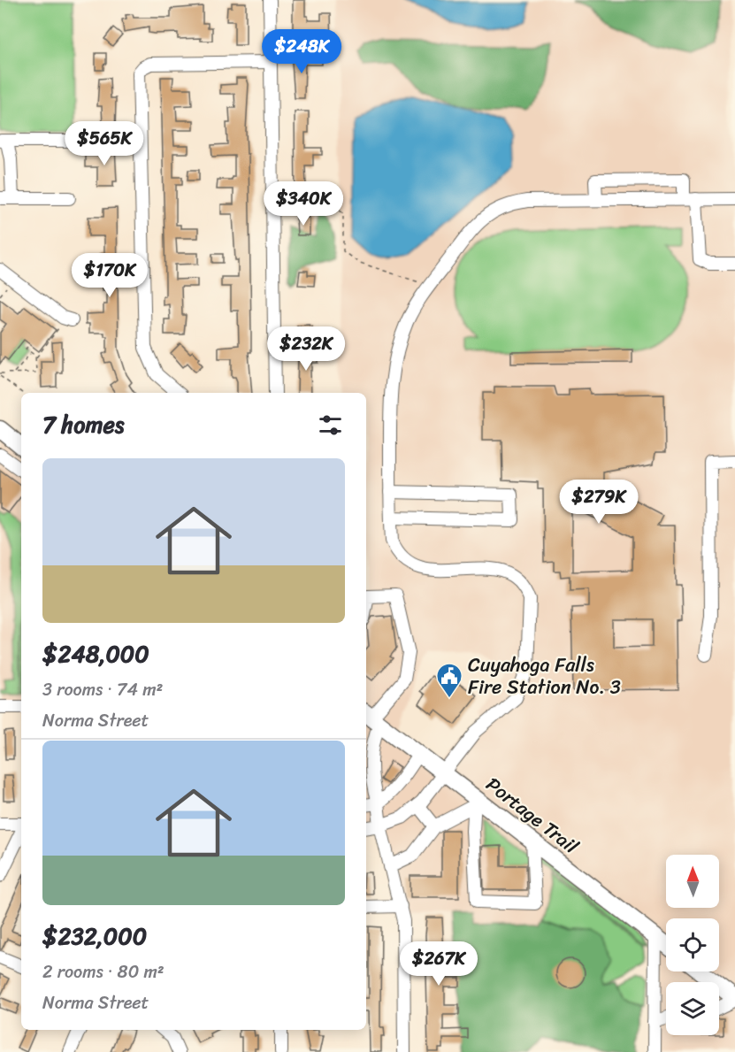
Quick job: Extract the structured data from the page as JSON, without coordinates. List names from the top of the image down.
{
  "streets": {
    "main road": ["Portage Trail"]
  },
  "places": {
    "public building": ["Cuyahoga Falls Fire Station No. 3"]
  },
  "north": "top",
  "page": {
    "price": [
      "$248K",
      "$565K",
      "$340K",
      "$170K",
      "$232K",
      "$279K",
      "$267K"
    ],
    "heading": "7 homes",
    "list": [
      {
        "name": "$248,000",
        "note": "3 rooms · 74 m² · Norma Street"
      },
      {
        "name": "$232,000",
        "note": "2 rooms · 80 m² · Norma Street"
      }
    ]
  }
}
